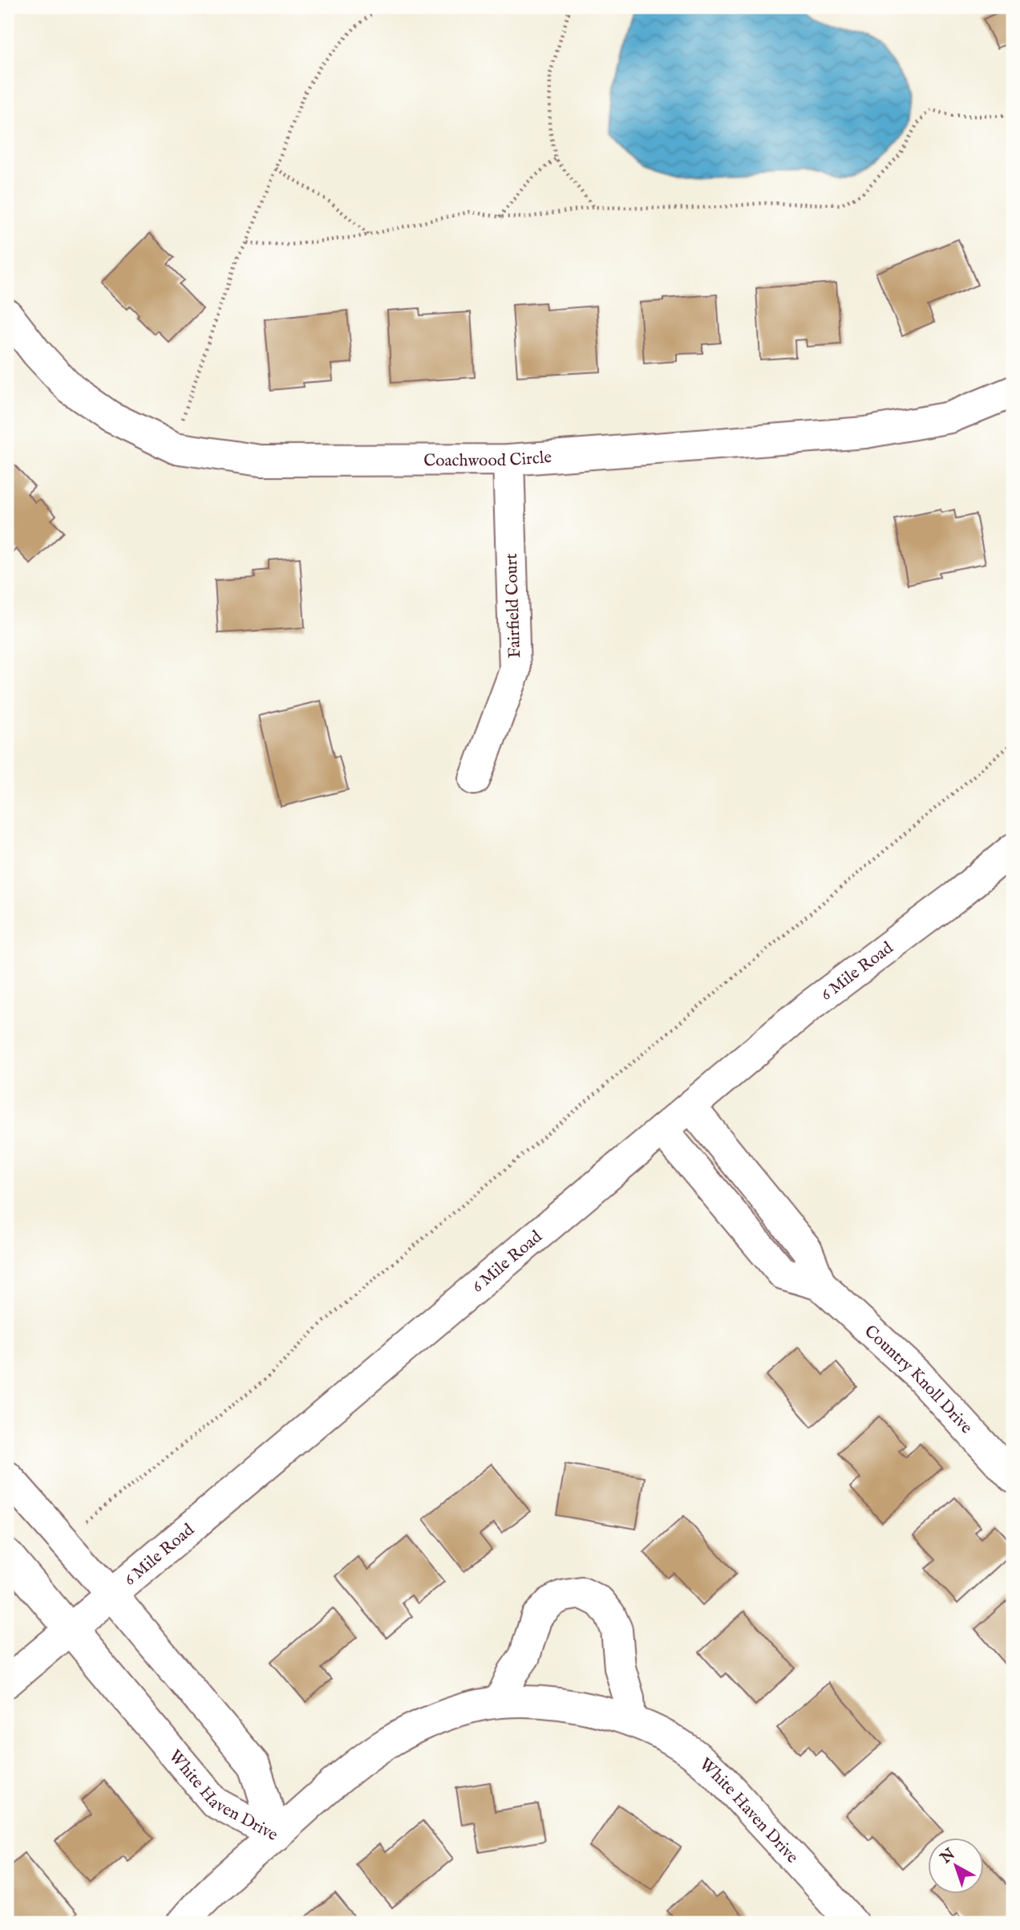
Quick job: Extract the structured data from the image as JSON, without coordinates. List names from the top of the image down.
{
  "streets": {
    "street": [
      "Coachwood Circle",
      "Fairfield Court",
      "6 Mile Road",
      "Country Knoll Drive",
      "White Haven Drive"
    ]
  },
  "crossings": [
    ["Coachwood Circle", "Fairfield Court"],
    ["6 Mile Road", "Country Knoll Drive"],
    ["6 Mile Road", "White Haven Drive"]
  ],
  "north": "top left"
}
